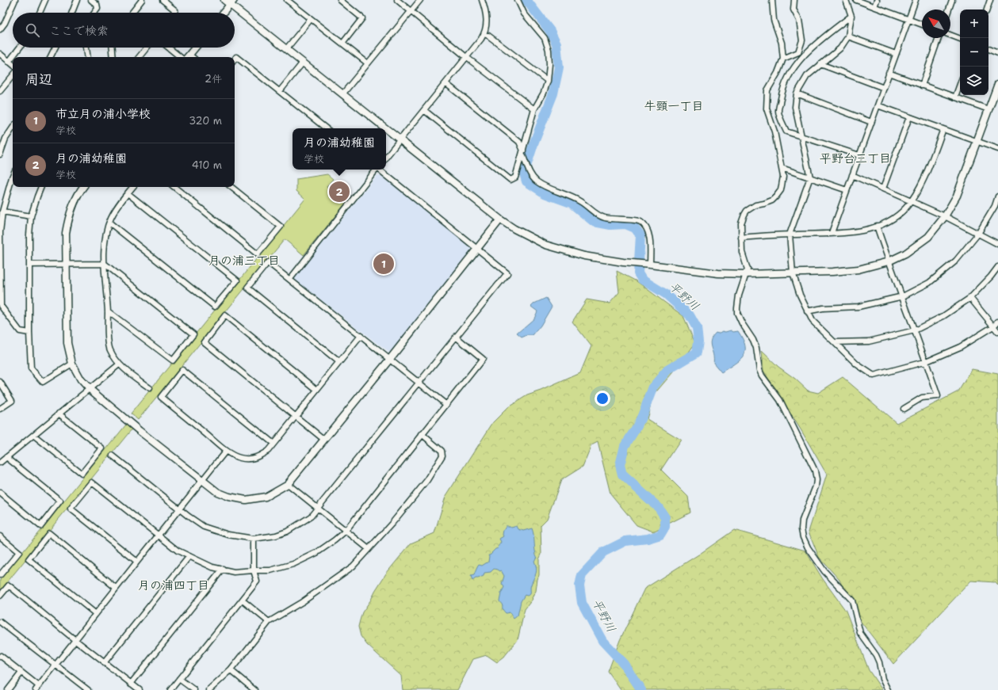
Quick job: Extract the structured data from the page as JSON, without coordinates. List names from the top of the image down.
{
  "districts": [
    "牛頸一丁目",
    "平野台三丁目",
    "月の浦三丁目",
    "月の浦四丁目"
  ],
  "water": ["平野川"],
  "north": "top left",
  "page": {
    "map_buttons": ["+", "−"],
    "search": "ここで検索",
    "heading": ["周辺", "2件"],
    "list": [
      {
        "mark": "1",
        "name": "市立月の浦小学校",
        "note": "学校",
        "value": "320 m"
      },
      {
        "mark": "2",
        "name": "月の浦幼稚園",
        "note": "学校",
        "value": "410 m"
      }
    ],
    "popup": ["月の浦幼稚園", "学校"],
    "pins": ["2", "1"]
  }
}
